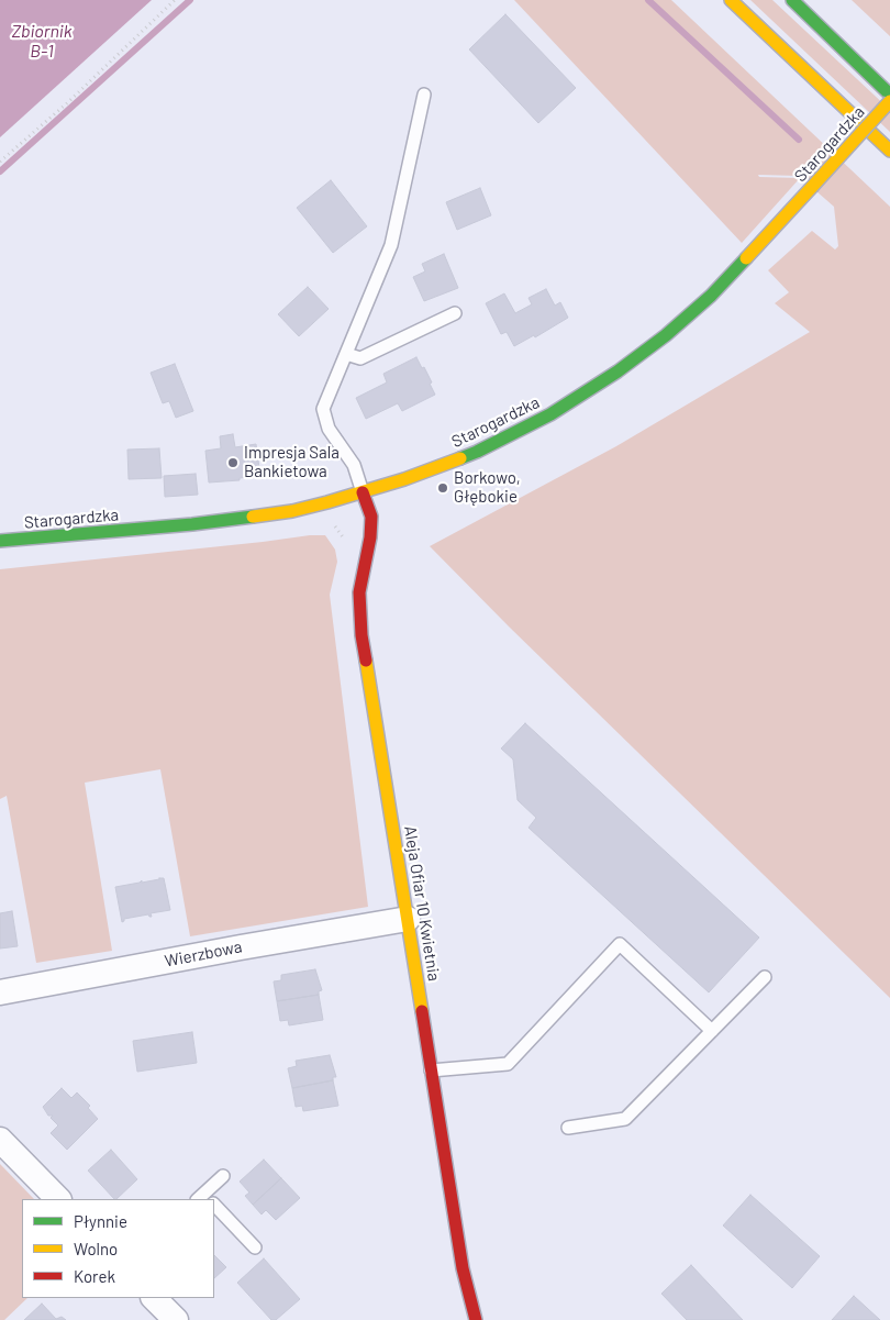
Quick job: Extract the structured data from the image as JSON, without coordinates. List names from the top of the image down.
{
  "streets": {
    "main road": ["Starogardzka", "Aleja Ofiar 10 Kwietnia"],
    "street": ["Wierzbowa"]
  },
  "crossings": [
    ["Starogardzka", "Aleja Ofiar 10 Kwietnia"],
    ["Aleja Ofiar 10 Kwietnia", "Wierzbowa"]
  ],
  "water": ["Zbiornik B-1"],
  "places": ["Impresja Sala Bankietowa", "Borkowo, Głębokie"],
  "legend": ["Płynnie", "Wolno", "Korek"]
}
